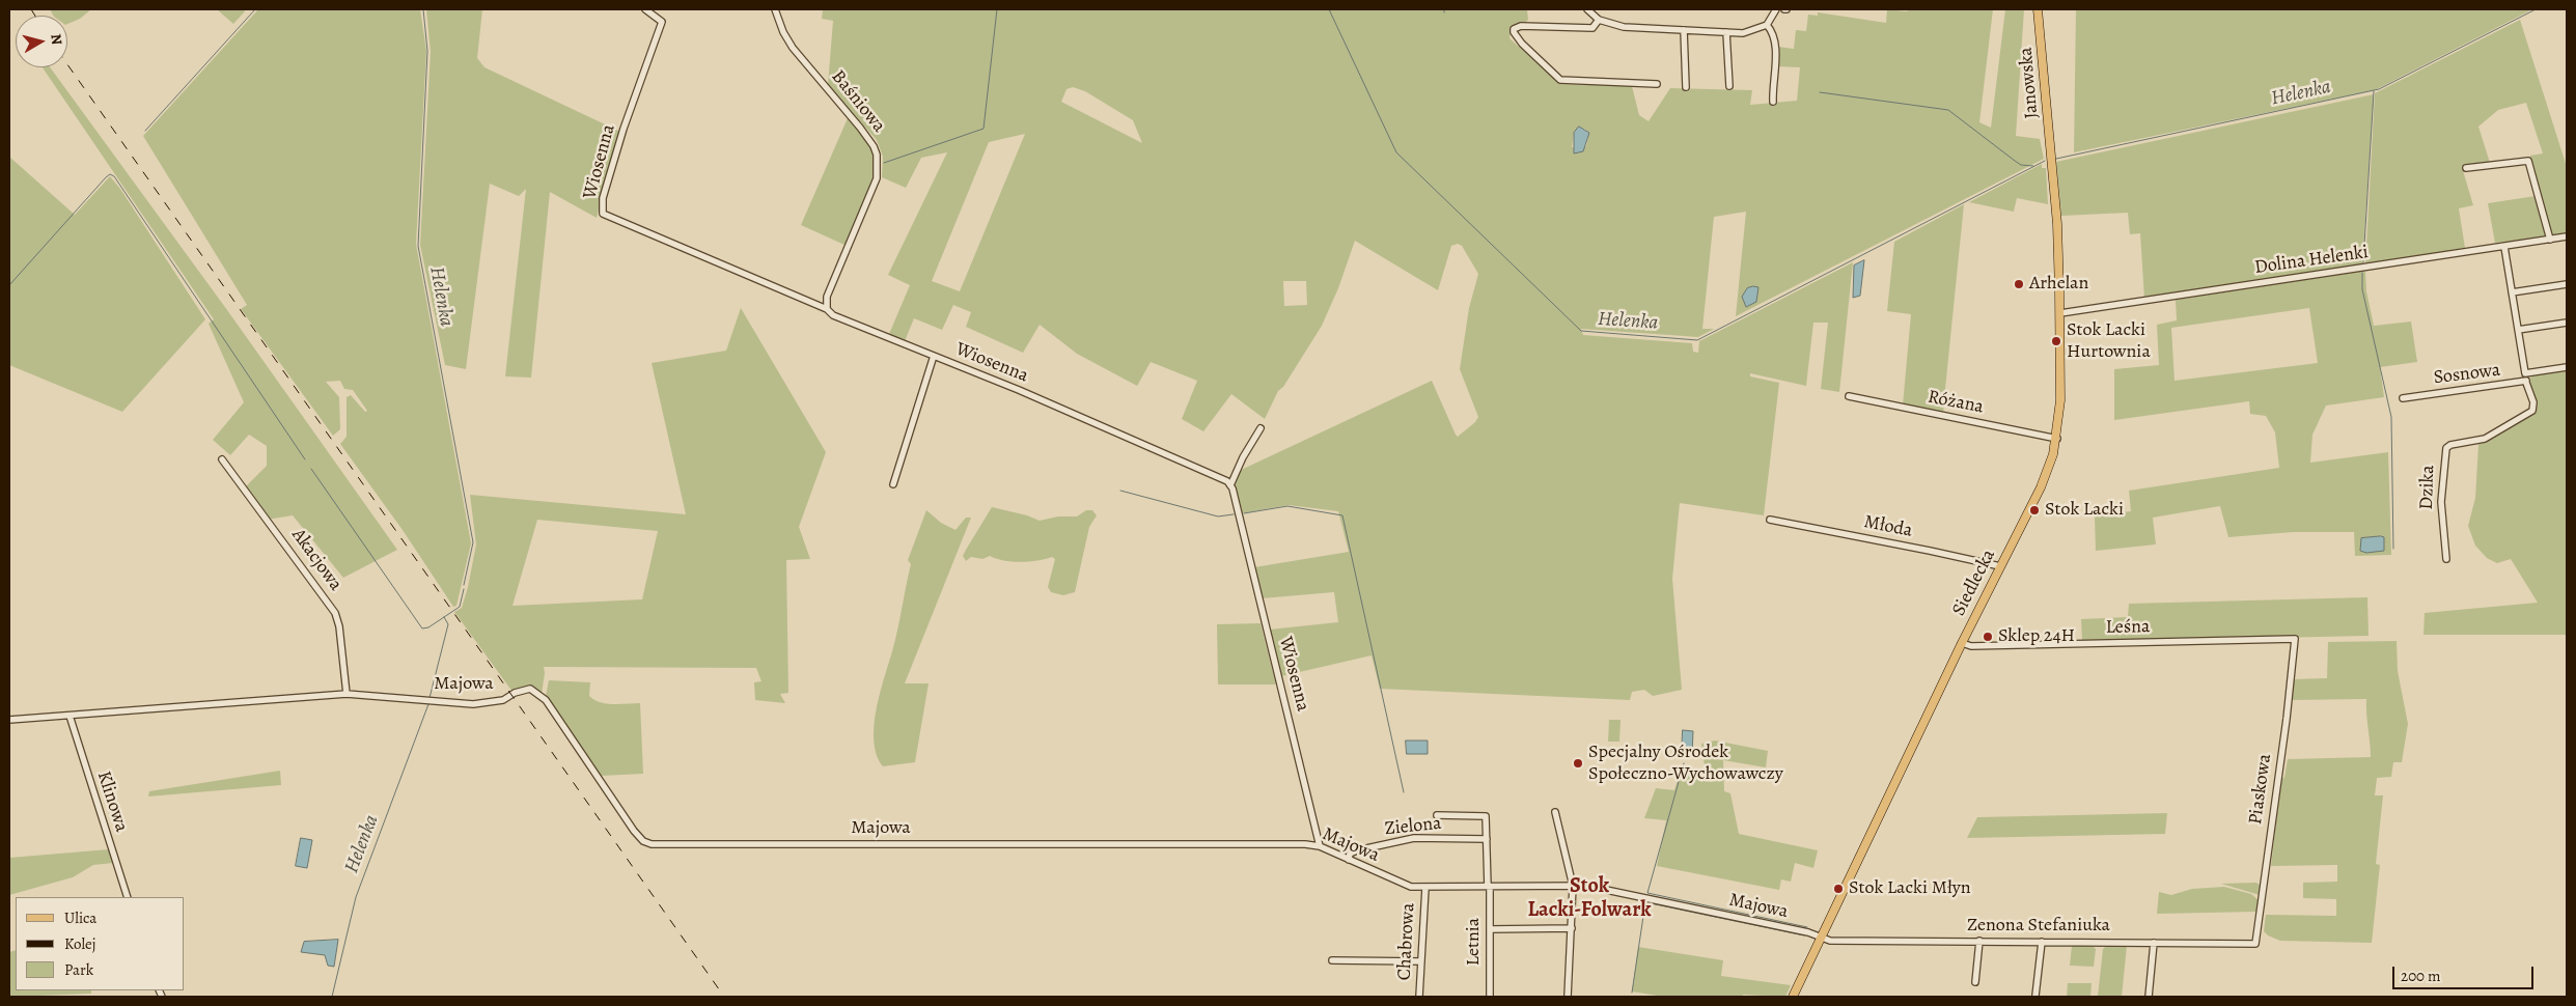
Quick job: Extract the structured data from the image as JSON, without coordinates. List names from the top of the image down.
{
  "streets": {
    "main road": ["Janowska", "Siedlecka"],
    "street": [
      "Baśniowa",
      "Wiosenna",
      "Dolina Helenki",
      "Sosnowa",
      "Różana",
      "Dzika",
      "Młoda",
      "Akacjowa",
      "Leśna",
      "Majowa",
      "Piaskowa",
      "Klinowa",
      "Zielona",
      "Zenona Stefaniuka",
      "Chabrowa",
      "Letnia"
    ]
  },
  "crossings": [
    ["Janowska", "Siedlecka"],
    ["Baśniowa", "Wiosenna"],
    ["Wiosenna", "Majowa"],
    ["Dolina Helenki", "Sosnowa"],
    ["Dolina Helenki", "Siedlecka"],
    ["Sosnowa", "Dzika"],
    ["Różana", "Siedlecka"],
    ["Młoda", "Siedlecka"],
    ["Akacjowa", "Majowa"],
    ["Siedlecka", "Leśna"],
    ["Siedlecka", "Majowa"],
    ["Siedlecka", "Zenona Stefaniuka"],
    ["Leśna", "Piaskowa"],
    ["Majowa", "Klinowa"],
    ["Majowa", "Zielona"],
    ["Majowa", "Zenona Stefaniuka"],
    ["Majowa", "Chabrowa"],
    ["Majowa", "Letnia"],
    ["Piaskowa", "Zenona Stefaniuka"],
    ["Zielona", "Letnia"]
  ],
  "districts": ["Stok Lacki-Folwark"],
  "water": ["Helenka"],
  "places": [
    "Arhelan",
    "Stok Lacki Hurtownia",
    "Stok Lacki",
    "Sklep 24H",
    "Specjalny Ośrodek Społeczno-Wychowawczy",
    "Stok Lacki Młyn"
  ],
  "legend": ["Ulica", "Kolej", "Park"],
  "scale_bar": "200 m",
  "north": "right"
}
